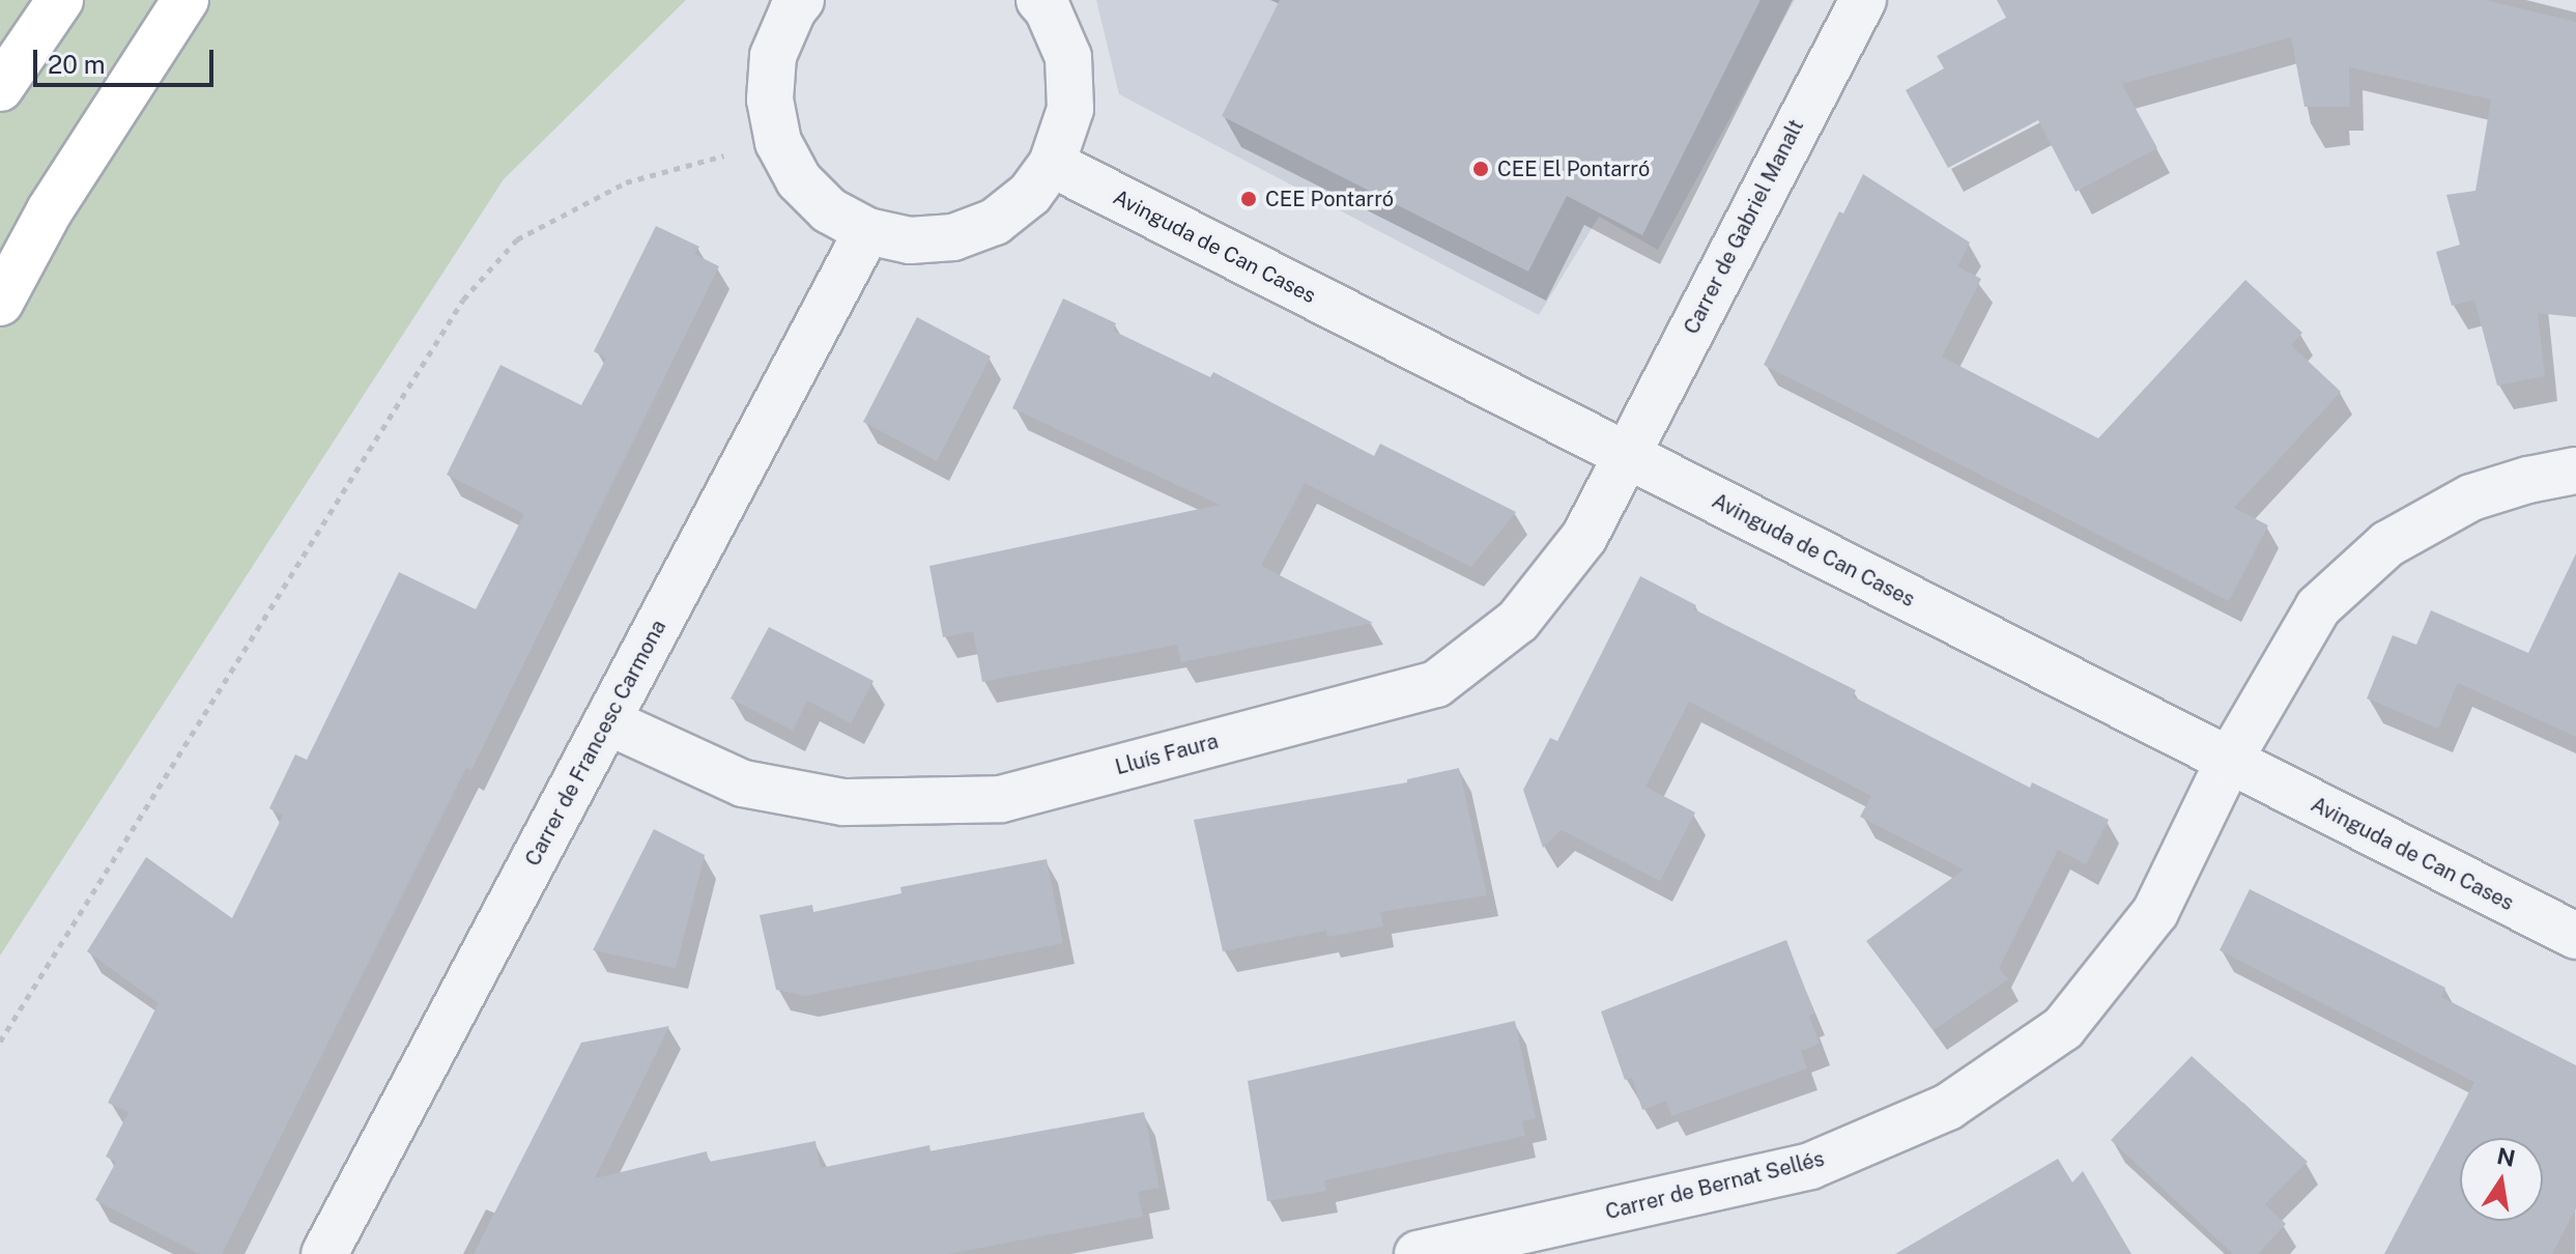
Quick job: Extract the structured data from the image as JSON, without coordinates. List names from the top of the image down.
{
  "streets": {
    "street": [
      "Carrer de Gabriel Manalt",
      "Avinguda de Can Cases",
      "Carrer de Francesc Carmona",
      "Lluís Faura",
      "Carrer de Bernat Sellés"
    ]
  },
  "crossings": [
    ["Carrer de Gabriel Manalt", "Avinguda de Can Cases"],
    ["Carrer de Gabriel Manalt", "Lluís Faura"],
    ["Avinguda de Can Cases", "Lluís Faura"],
    ["Avinguda de Can Cases", "Carrer de Bernat Sellés"],
    ["Carrer de Francesc Carmona", "Lluís Faura"]
  ],
  "places": ["CEE El Pontarró", "CEE Pontarró"],
  "scale_bar": "20 m",
  "north": "top"
}
